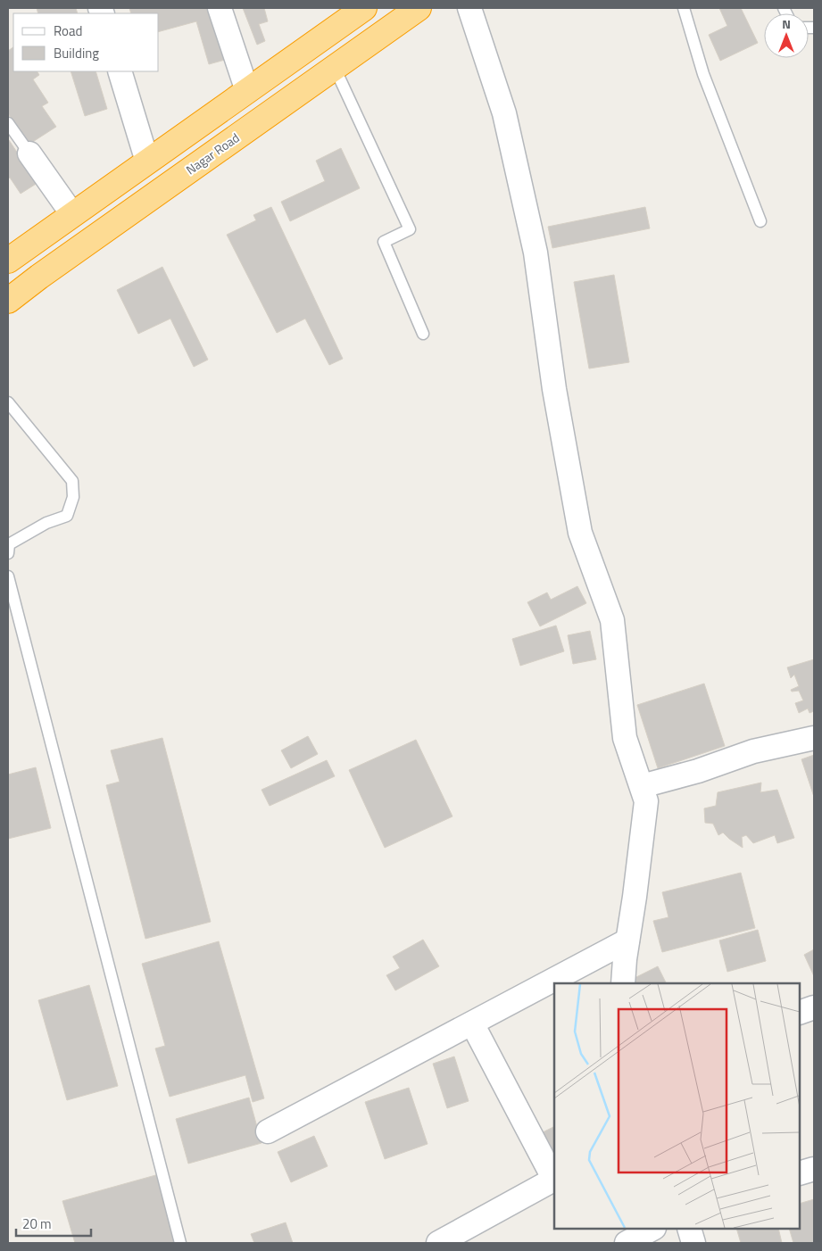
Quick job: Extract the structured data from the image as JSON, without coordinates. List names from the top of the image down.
{
  "streets": {
    "highway": ["Nagar Road"]
  },
  "legend": ["Road", "Building"],
  "scale_bar": "20 m",
  "north": "top"
}
